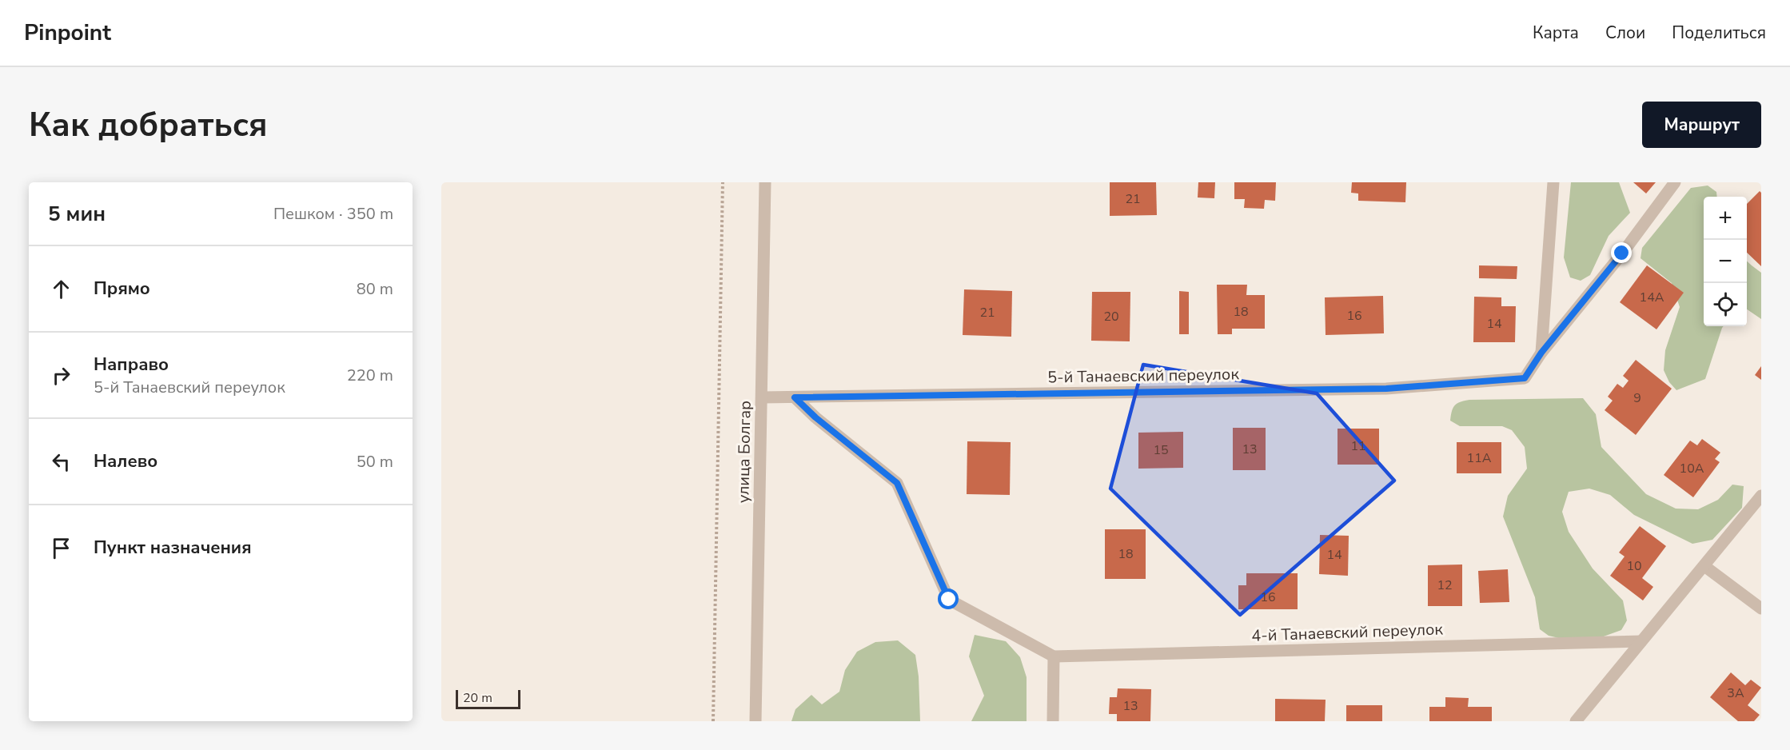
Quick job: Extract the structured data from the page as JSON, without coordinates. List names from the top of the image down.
{
  "streets": {
    "street": ["5-й Танаевский переулок", "улица Болгар", "4-й Танаевский переулок"]
  },
  "crossings": [
    ["5-й Танаевский переулок", "улица Болгар"]
  ],
  "house_numbers": [
    "21",
    "14А",
    "18",
    "21",
    "16",
    "20",
    "14",
    "9",
    "11",
    "13",
    "15",
    "11А",
    "10А",
    "18",
    "14",
    "10",
    "12",
    "16",
    "3А",
    "13"
  ],
  "scale_bar": "20 m",
  "page": {
    "header": "Pinpoint",
    "nav": ["Карта", "Слои", "Поделиться"],
    "buttons": "Маршрут",
    "title": "Как добраться",
    "heading": ["5 мин", "Пешком · 350 m"],
    "map_buttons": ["+", "−"],
    "list": [
      ["Прямо", "80 m"],
      ["Направо", "5-й Танаевский переулок", "220 m"],
      ["Налево", "50 m"],
      "Пункт назначения"
    ],
    "scale": "20 m"
  }
}
